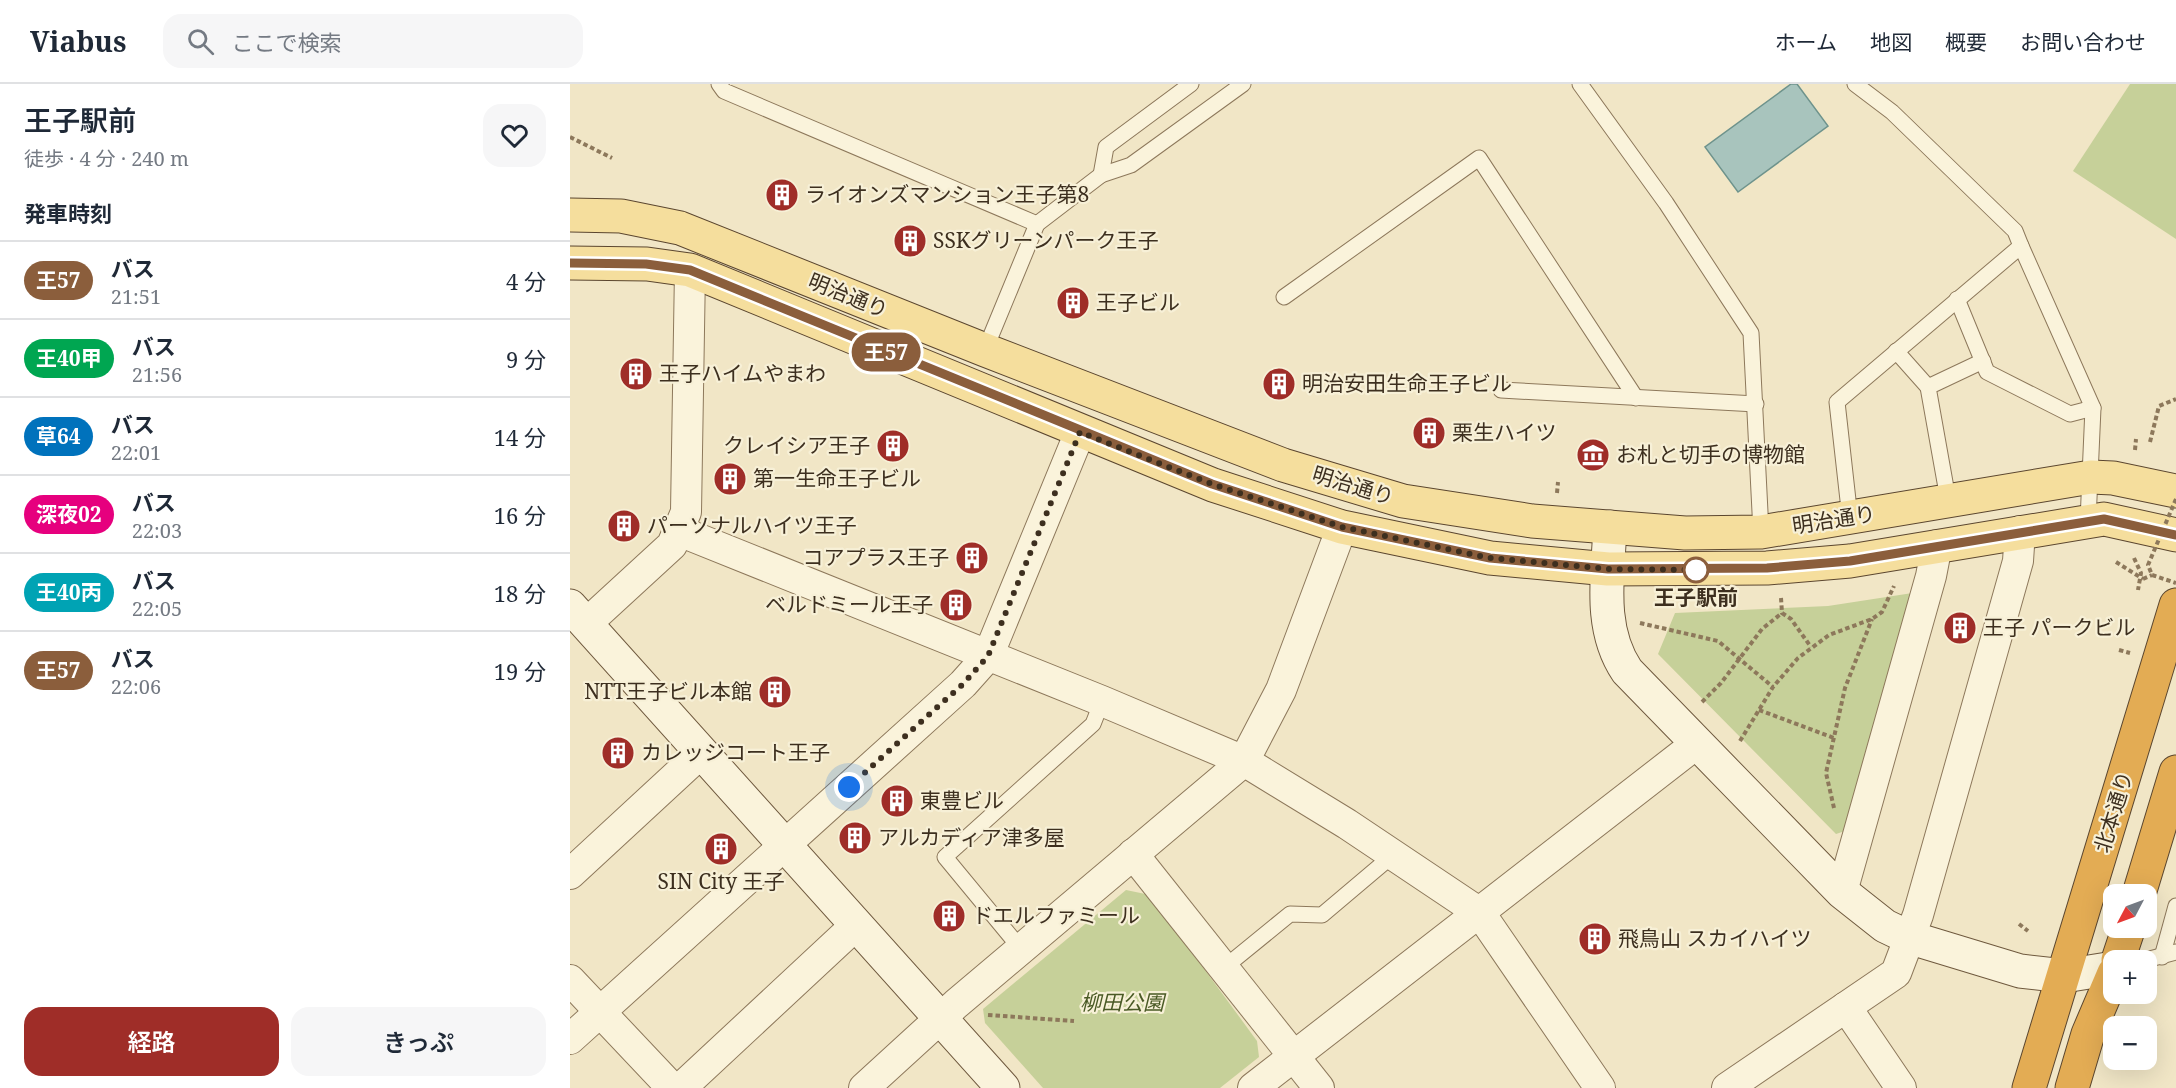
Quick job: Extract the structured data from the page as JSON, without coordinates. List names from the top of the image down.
{
  "streets": {
    "highway": ["北本通り"],
    "main road": ["明治通り"]
  },
  "parks": ["柳田公園"],
  "places": {
    "building": [
      "ライオンズマンション王子第8",
      "SSKグリーンパーク王子",
      "王子ビル",
      "王子ハイムやまわ",
      "明治安田生命王子ビル",
      "栗生ハイツ",
      "クレイシア王子",
      "第一生命王子ビル",
      "パーソナルハイツ王子",
      "コアプラス王子",
      "ベルドミール王子",
      "王子 パークビル",
      "NTT王子ビル本館",
      "カレッジコート王子",
      "東豊ビル",
      "アルカディア津多屋",
      "SIN City 王子",
      "ドエルファミール",
      "飛鳥山 スカイハイツ"
    ],
    "museum": ["お札と切手の博物館"],
    "other": ["王子駅前"]
  },
  "lines": ["bus line 王57"],
  "north": "bottom left",
  "page": {
    "header": "Viabus",
    "search": "ここで検索",
    "nav": [
      "ホーム",
      "地図",
      "概要",
      "お問い合わせ"
    ],
    "heading": [
      ["王子駅前", "徒歩 · 4 分 · 240 m"],
      "発車時刻"
    ],
    "on_map": "王57",
    "list": [
      {
        "mark": "王57",
        "name": "バス",
        "note": "21:51",
        "value": "4 分"
      },
      {
        "mark": "王40甲",
        "name": "バス",
        "note": "21:56",
        "value": "9 分"
      },
      {
        "mark": "草64",
        "name": "バス",
        "note": "22:01",
        "value": "14 分"
      },
      {
        "mark": "深夜02",
        "name": "バス",
        "note": "22:03",
        "value": "16 分"
      },
      {
        "mark": "王40丙",
        "name": "バス",
        "note": "22:05",
        "value": "18 分"
      },
      {
        "mark": "王57",
        "name": "バス",
        "note": "22:06",
        "value": "19 分"
      }
    ],
    "map_buttons": ["+", "−"],
    "buttons": ["経路", "きっぷ"]
  }
}
